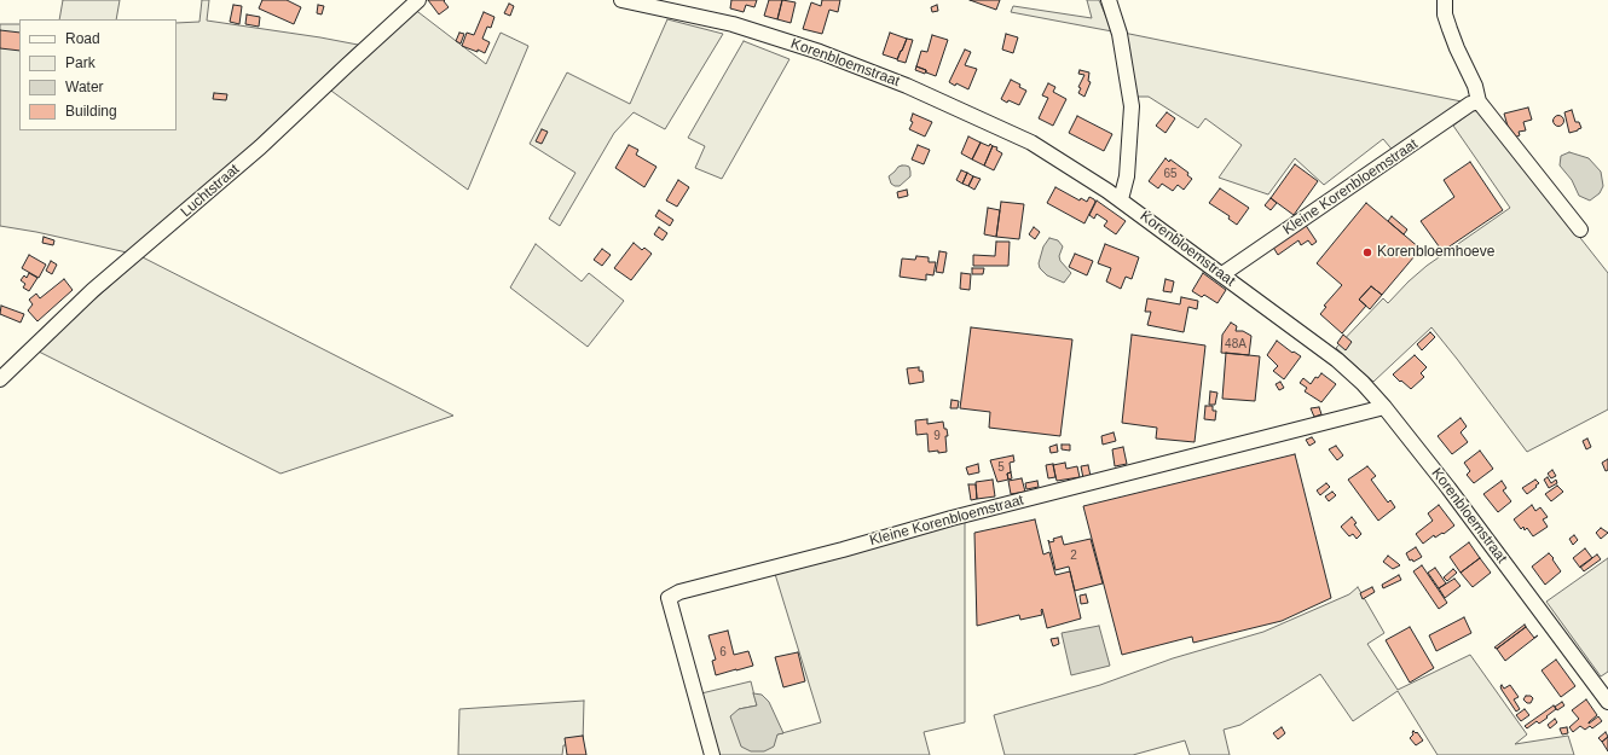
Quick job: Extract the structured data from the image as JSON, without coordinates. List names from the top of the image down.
{
  "streets": {
    "street": ["Korenbloemstraat", "Kleine Korenbloemstraat", "Luchtstraat"]
  },
  "crossings": [
    ["Korenbloemstraat", "Kleine Korenbloemstraat"]
  ],
  "places": ["Korenbloemhoeve"],
  "house_numbers": [
    "65",
    "48A",
    "9",
    "5",
    "2",
    "6"
  ],
  "legend": [
    "Road",
    "Park",
    "Water",
    "Building"
  ]
}
